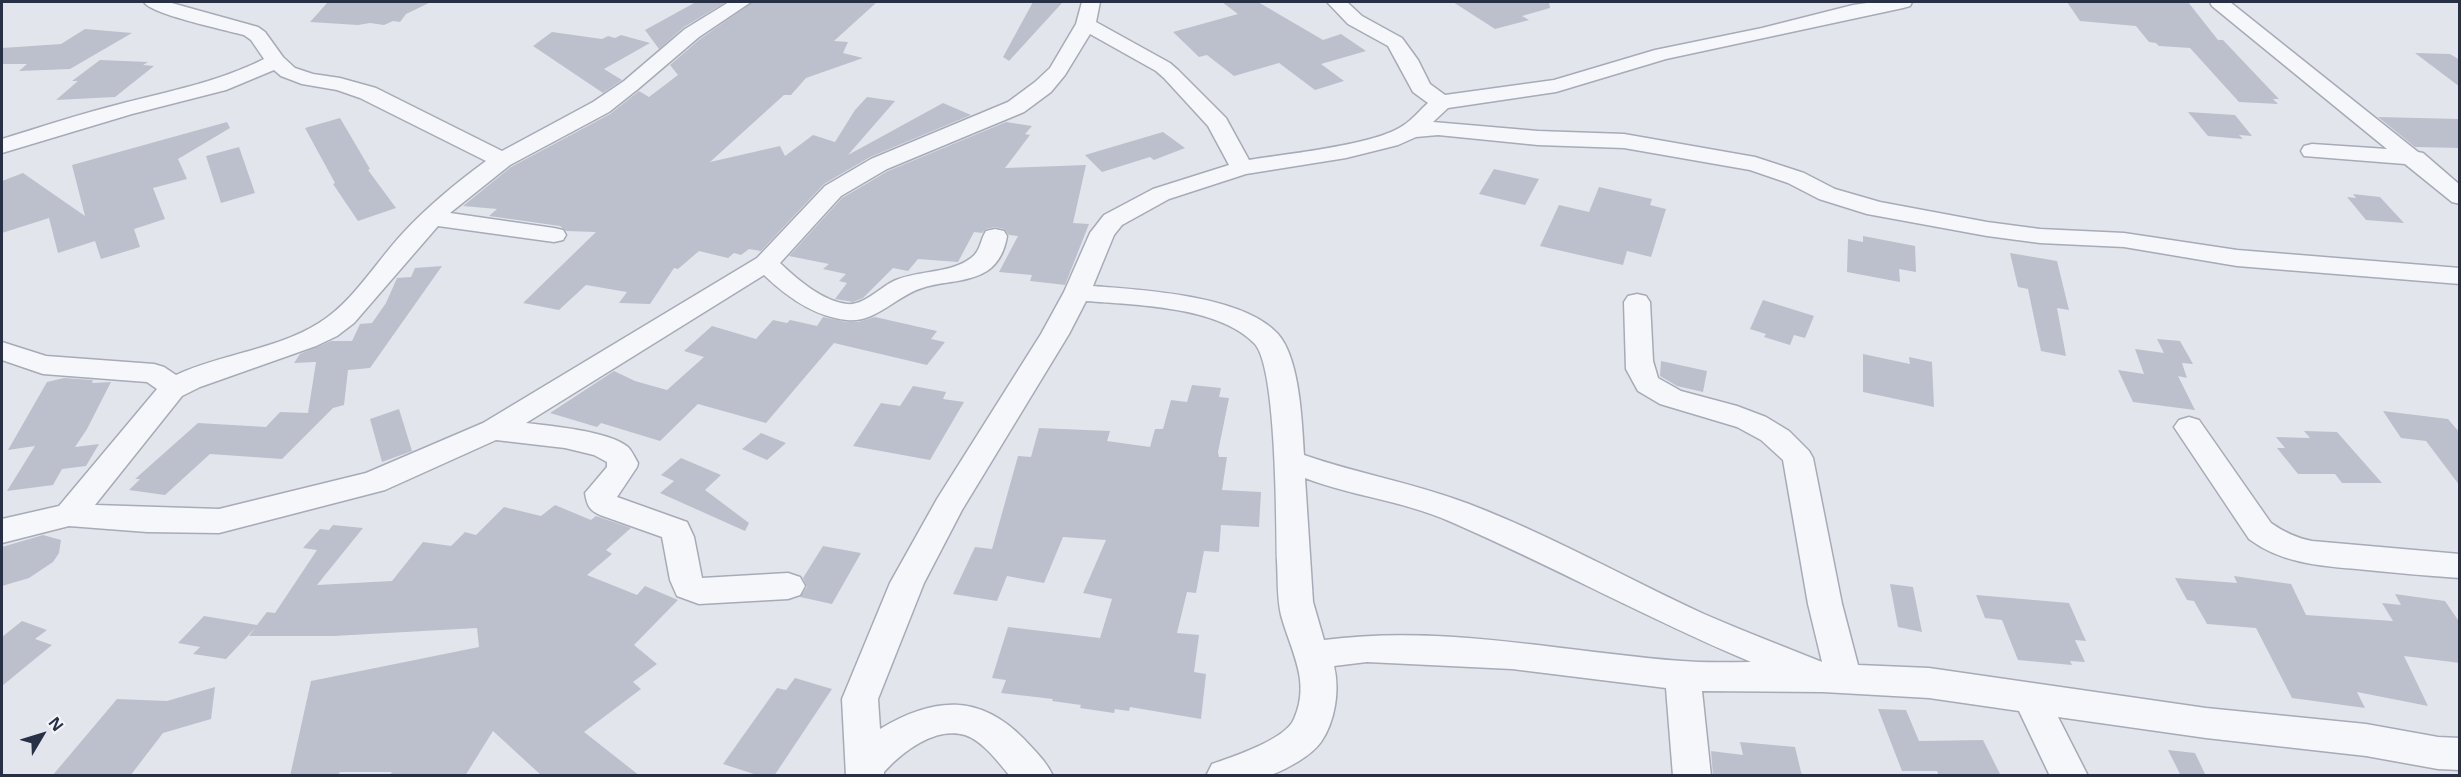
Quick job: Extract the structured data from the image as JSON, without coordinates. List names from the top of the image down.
{
  "north": "top right"
}
